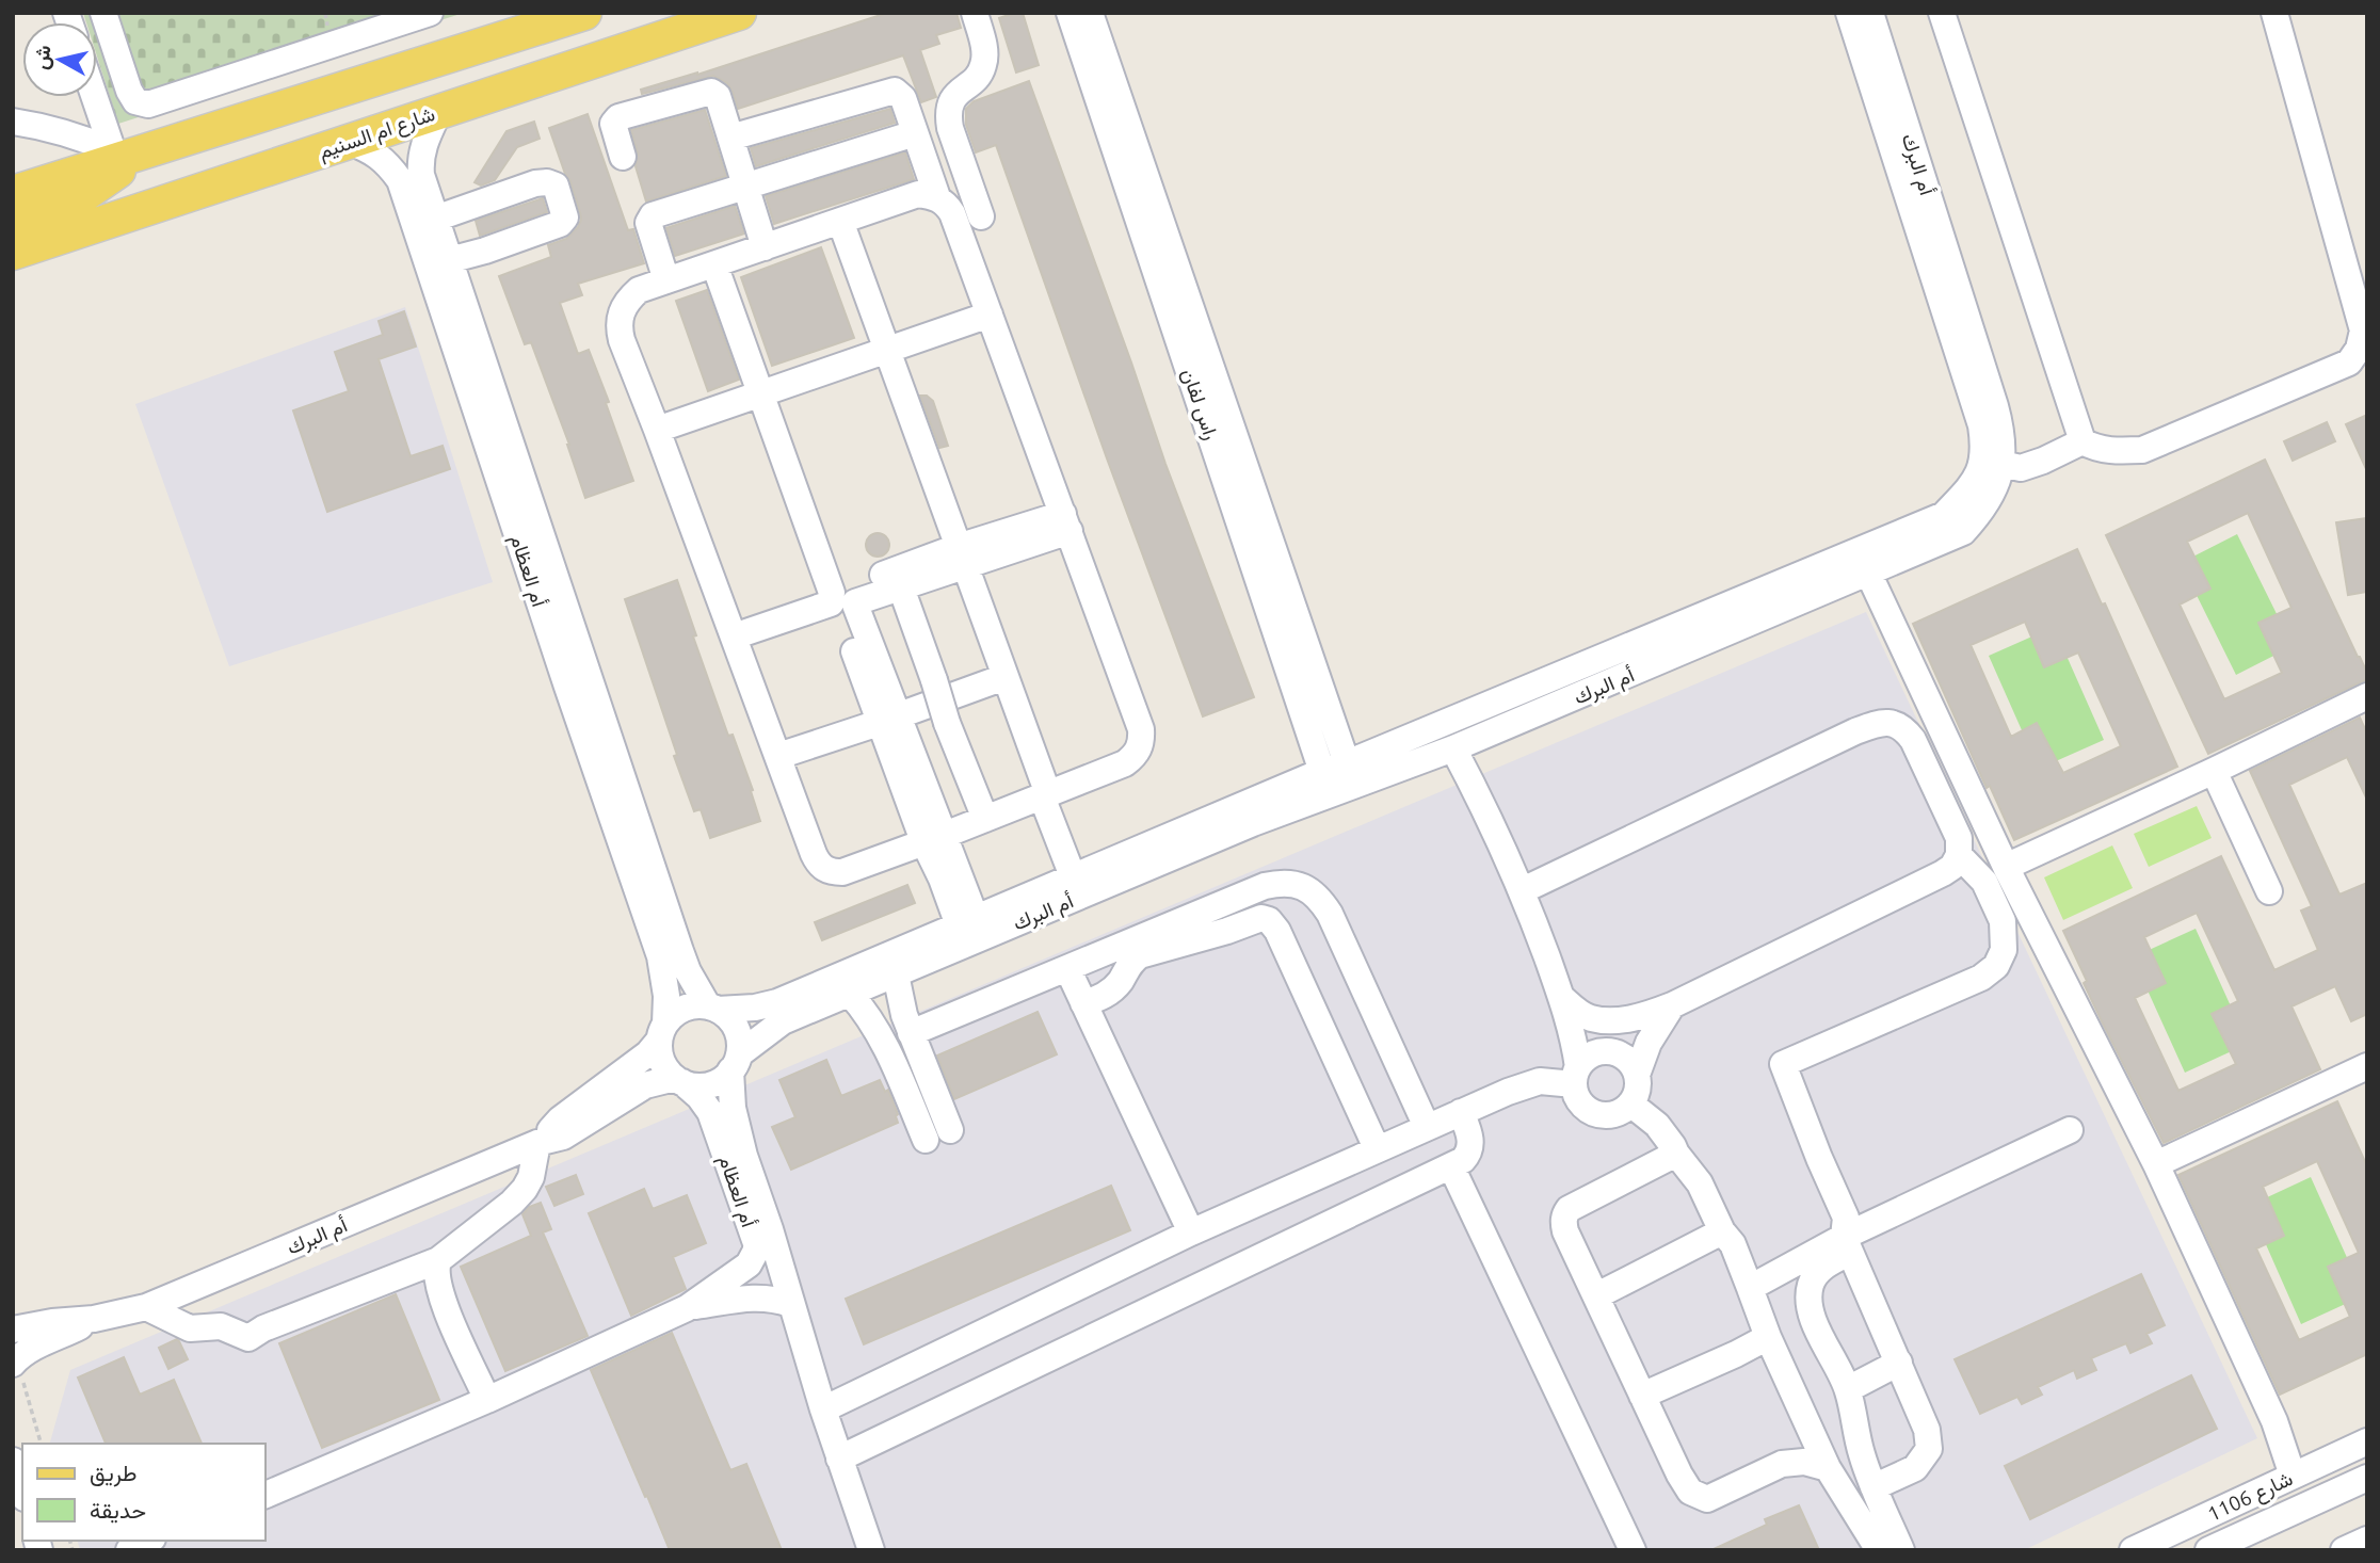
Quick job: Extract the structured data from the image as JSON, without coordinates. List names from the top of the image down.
{
  "streets": {
    "main road": ["شارع ام السنيم"],
    "street": [
      "أم البرك",
      "راس لفان",
      "أم العظام",
      "شارع 1106"
    ]
  },
  "crossings": [
    ["شارع ام السنيم", "أم العظام"],
    ["أم البرك", "راس لفان"],
    ["أم البرك", "أم العظام"]
  ],
  "legend": ["طريق", "حديقة"],
  "north": "left"
}
